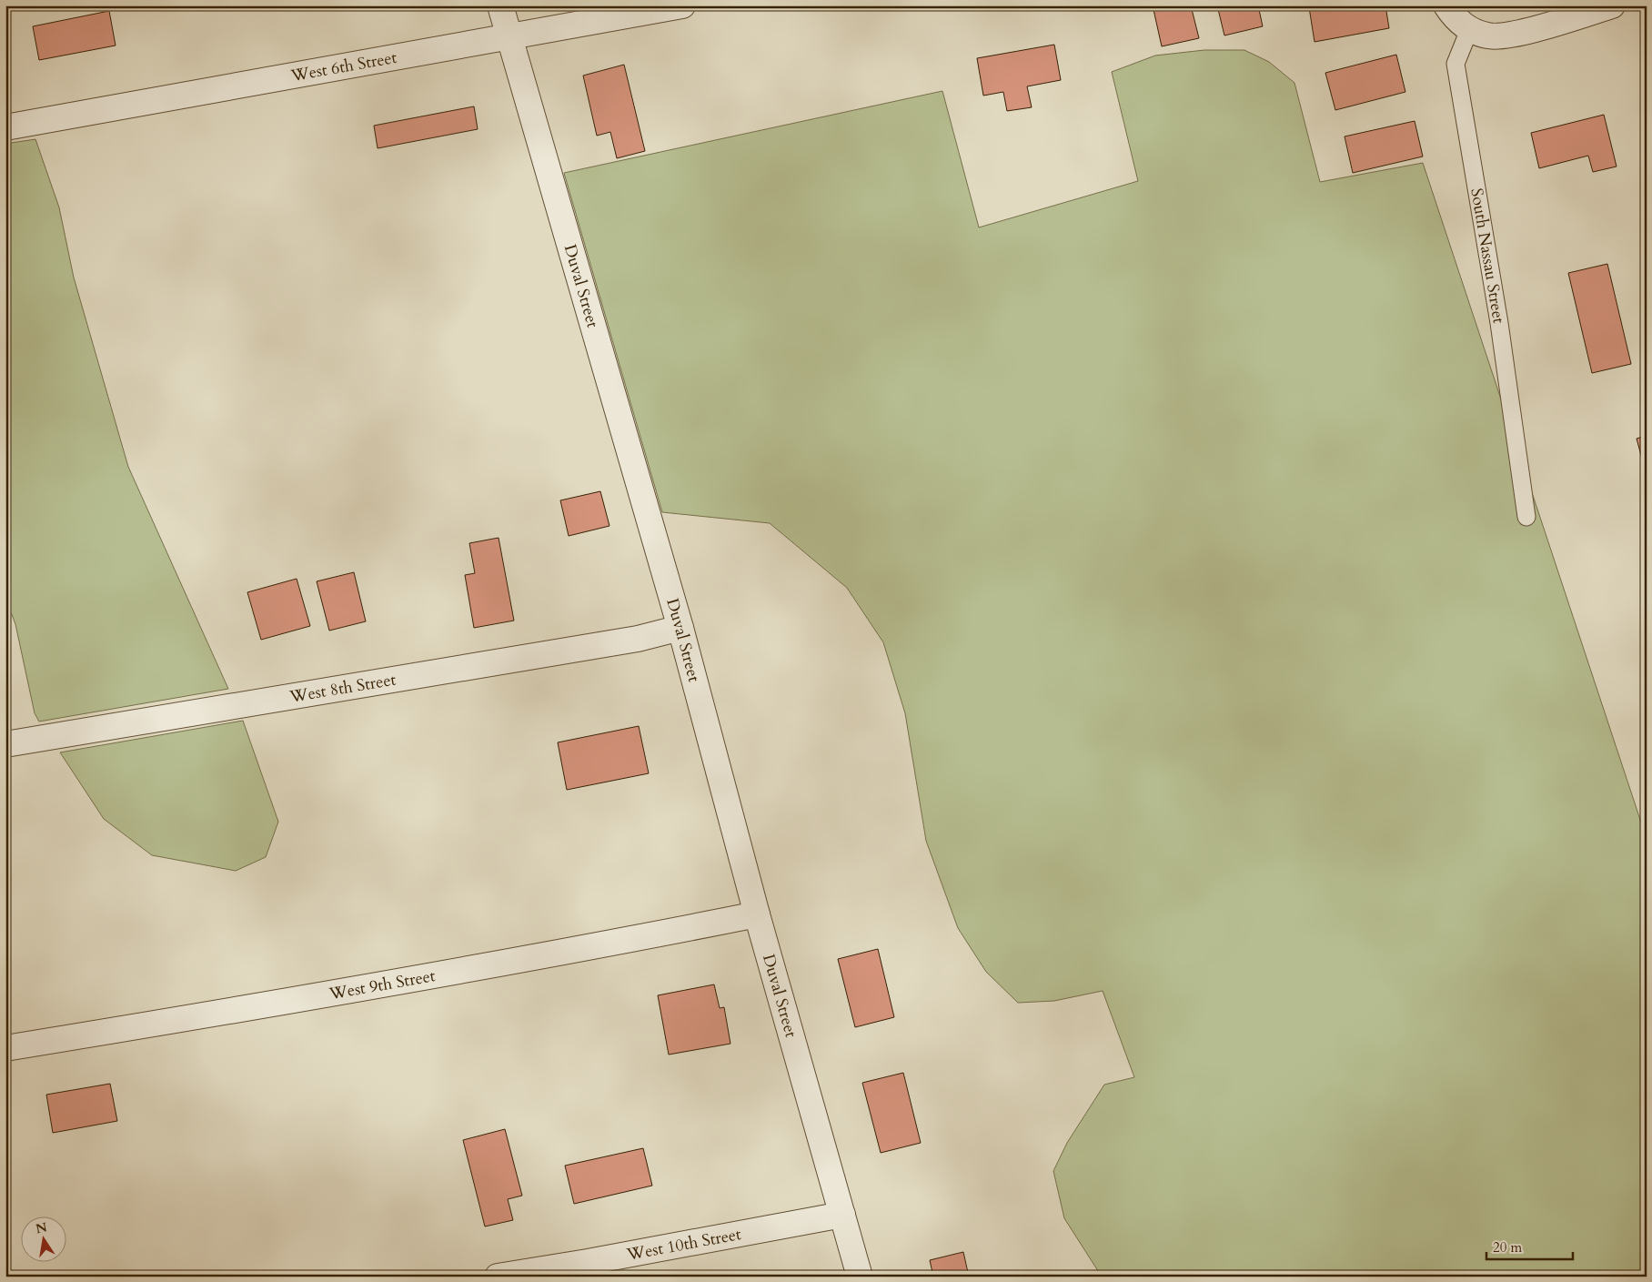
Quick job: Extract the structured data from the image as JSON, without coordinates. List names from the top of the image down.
{
  "streets": {
    "street": [
      "West 6th Street",
      "Duval Street",
      "West 8th Street",
      "West 9th Street",
      "West 10th Street"
    ],
    "lane": ["South Nassau Street"]
  },
  "crossings": [
    ["West 6th Street", "Duval Street"],
    ["Duval Street", "West 8th Street"],
    ["Duval Street", "West 9th Street"],
    ["Duval Street", "West 10th Street"]
  ],
  "scale_bar": "20 m",
  "north": "top"
}
